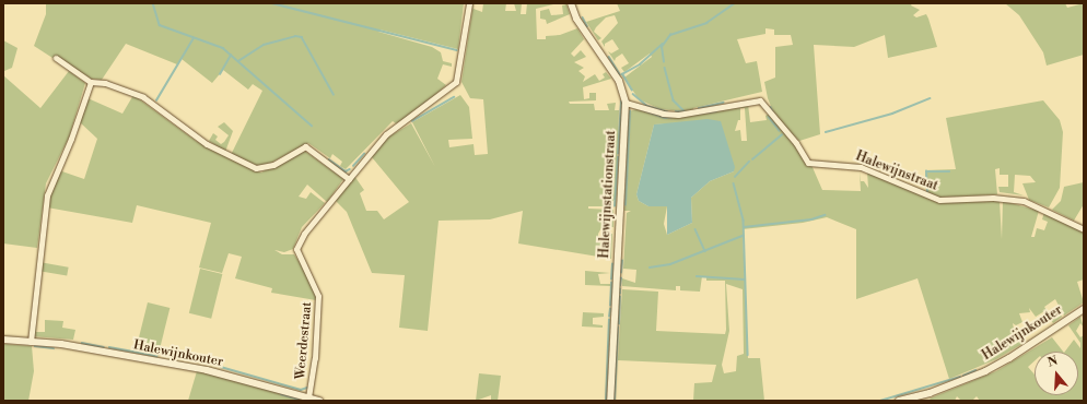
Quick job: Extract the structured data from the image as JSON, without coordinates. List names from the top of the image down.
{
  "streets": {
    "street": [
      "Halewijnstraat",
      "Halewijnstationstraat",
      "Halewijnkouter",
      "Weerdestraat"
    ]
  },
  "crossings": [
    ["Halewijnstraat", "Halewijnstationstraat"],
    ["Halewijnkouter", "Weerdestraat"]
  ],
  "north": "top"
}
